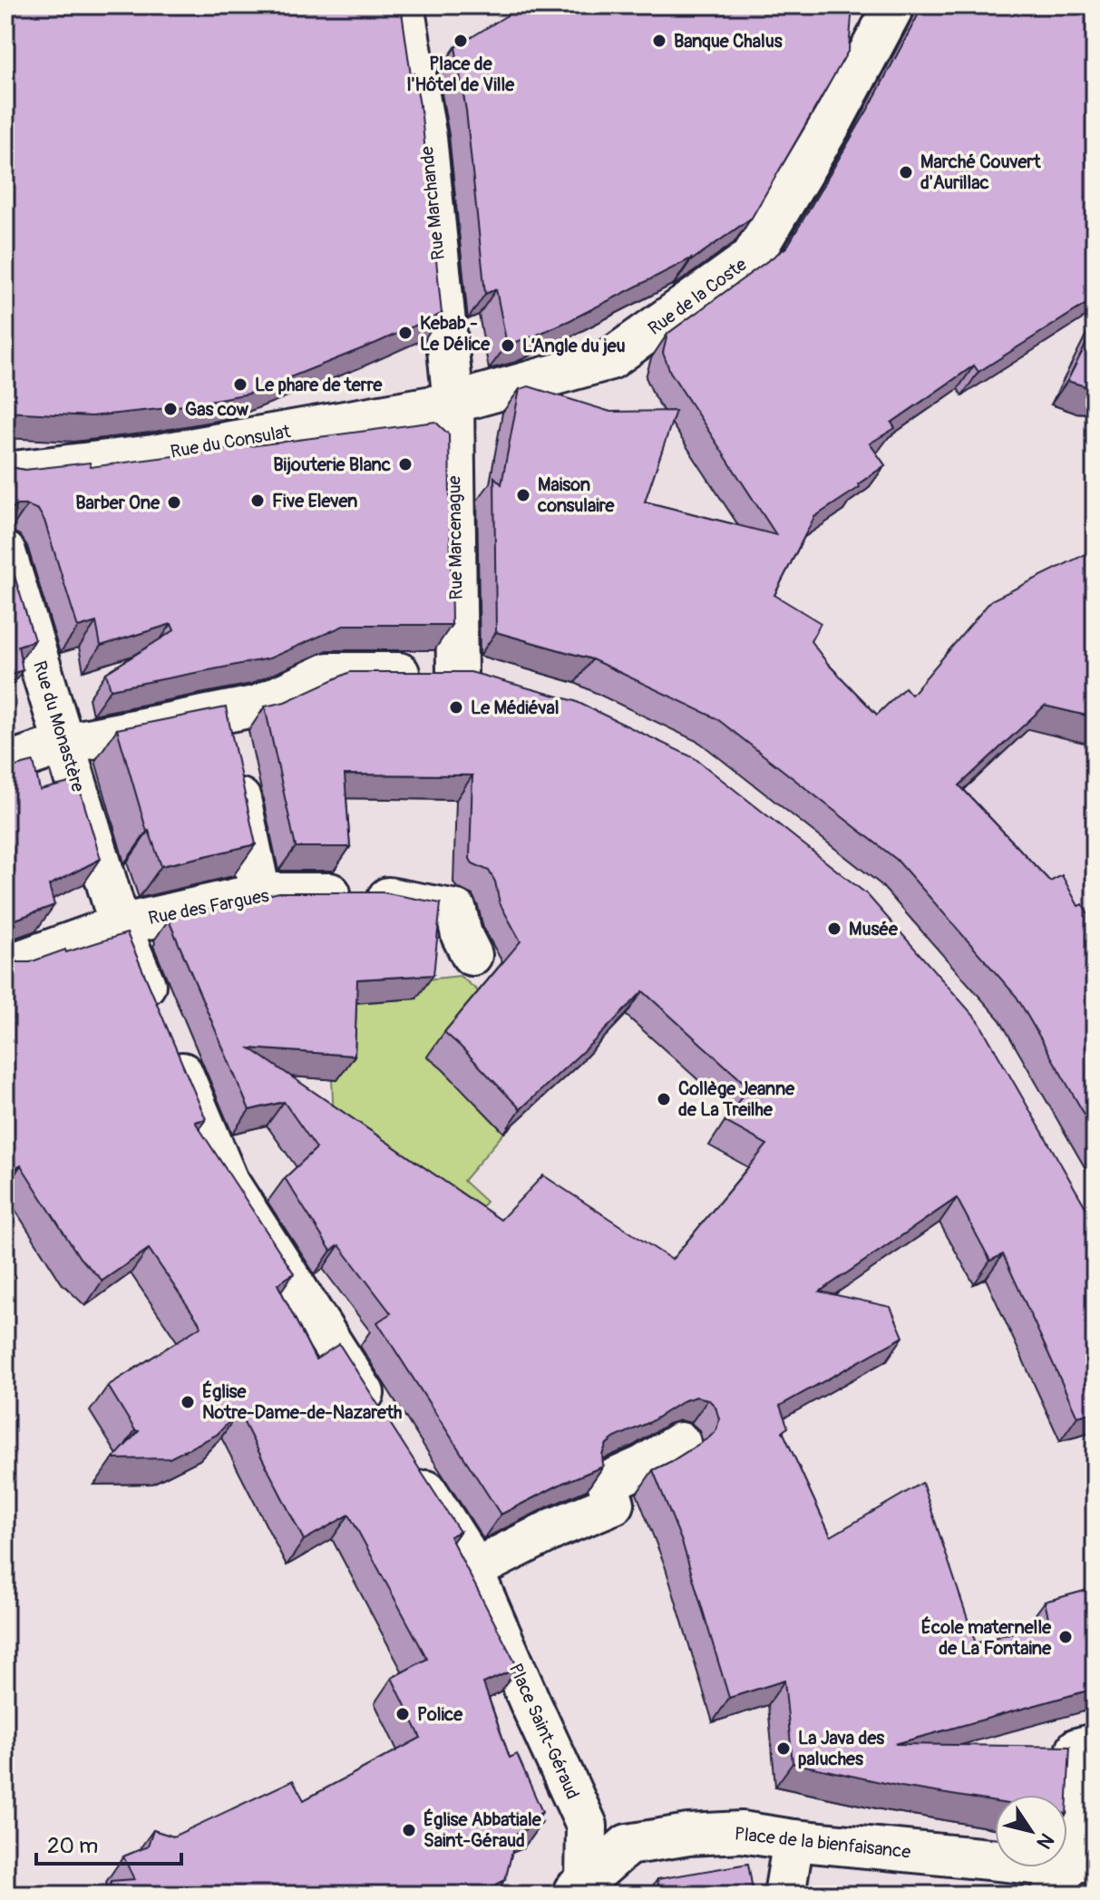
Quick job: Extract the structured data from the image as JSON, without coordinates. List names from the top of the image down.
{
  "streets": {
    "street": [
      "Rue Marchande",
      "Rue de la Coste",
      "Rue du Consulat",
      "Rue Marcenague",
      "Rue du Monastère",
      "Rue des Fargues",
      "Place Saint-Géraud",
      "Place de la bienfaisance"
    ]
  },
  "crossings": [
    ["Rue Marchande", "Rue de la Coste"],
    ["Rue Marchande", "Rue du Consulat"],
    ["Rue Marchande", "Rue Marcenague"],
    ["Rue de la Coste", "Rue du Consulat"],
    ["Rue de la Coste", "Rue Marcenague"],
    ["Rue du Consulat", "Rue Marcenague"],
    ["Rue du Monastère", "Rue des Fargues"],
    ["Place Saint-Géraud", "Place de la bienfaisance"]
  ],
  "places": [
    "Place de l'Hôtel de Ville",
    "Banque Chalus",
    "Marché Couvert d'Aurillac",
    "Kebab - Le Délice",
    "L’Angle du jeu",
    "Le phare de terre",
    "Gas cow",
    "Bijouterie Blanc",
    "Maison consulaire",
    "Five Eleven",
    "Barber One",
    "Le Médiéval",
    "Musée",
    "Collège Jeanne de La Treilhe",
    "Église Notre-Dame-de-Nazareth",
    "École maternelle de La Fontaine",
    "Police",
    "La Java des paluches",
    "Église Abbatiale Saint-Géraud"
  ],
  "scale_bar": "20 m",
  "north": "bottom right"
}
